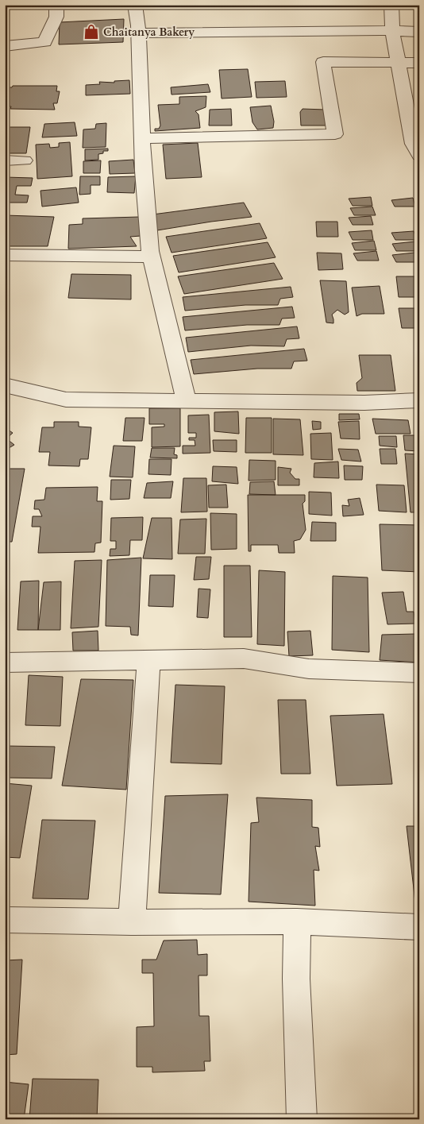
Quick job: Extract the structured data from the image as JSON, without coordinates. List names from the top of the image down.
{
  "places": {
    "shop": ["Chaitanya Bakery"]
  }
}
